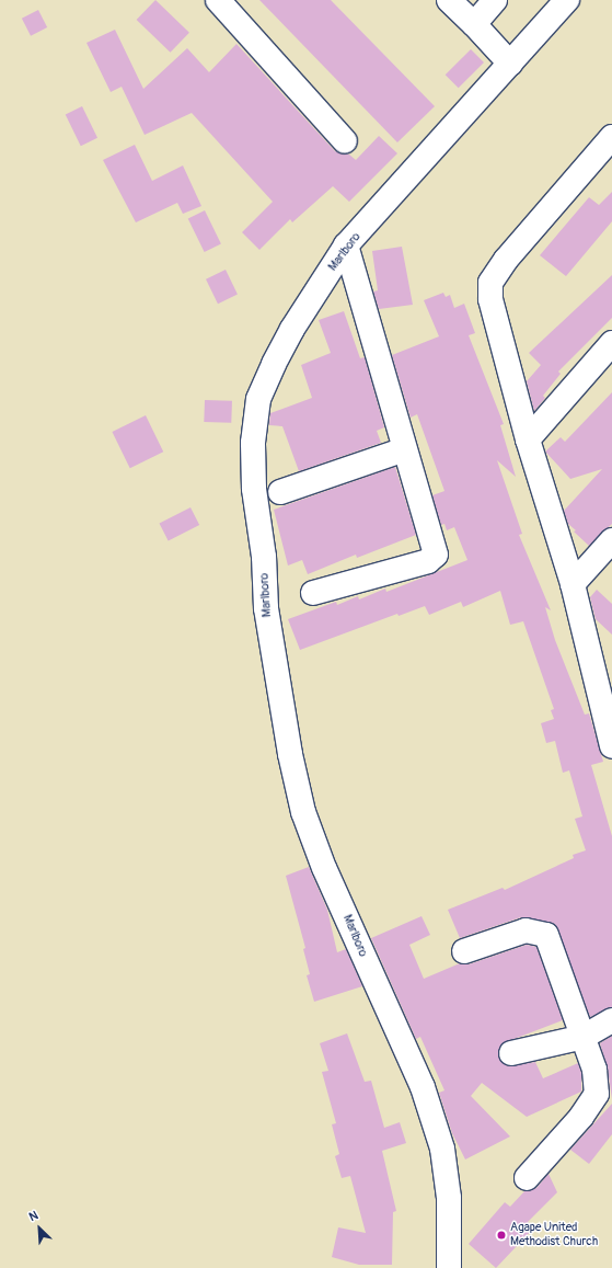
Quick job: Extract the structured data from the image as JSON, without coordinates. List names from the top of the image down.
{
  "streets": {
    "street": ["Marlboro"]
  },
  "places": ["Agape United Methodist Church"],
  "north": "top left"
}
